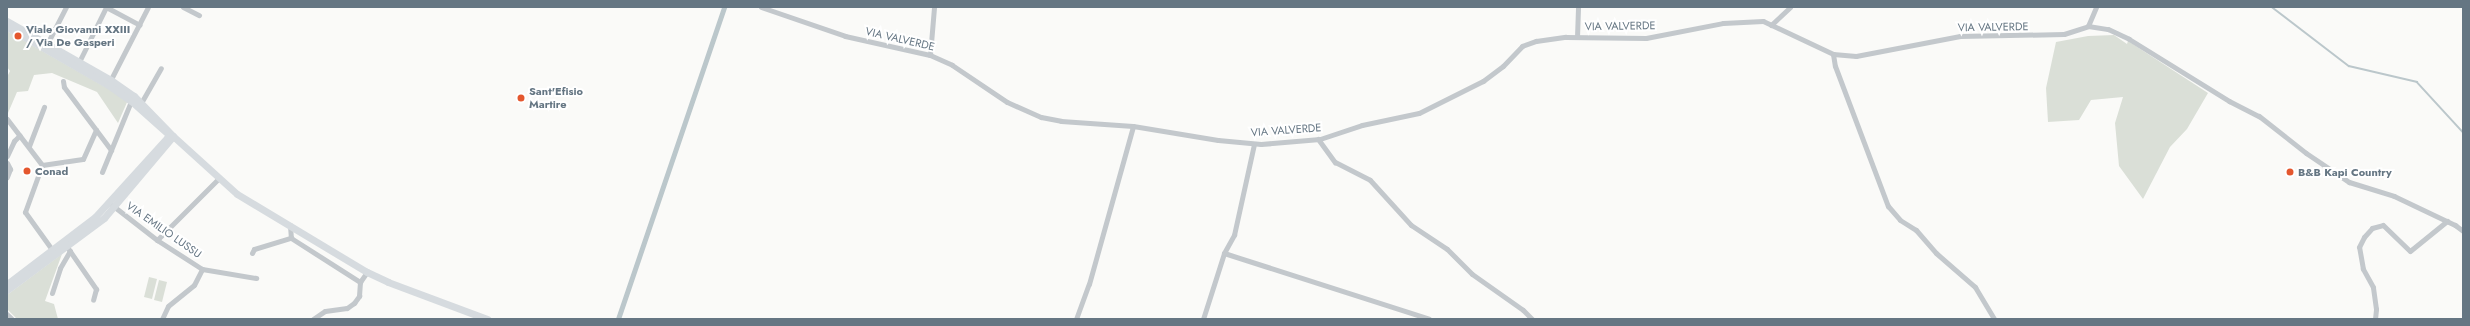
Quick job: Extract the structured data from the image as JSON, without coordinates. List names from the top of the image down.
{
  "streets": {
    "street": ["VIA VALVERDE", "VIA EMILIO LUSSU"]
  },
  "places": [
    "Viale Giovanni XXIII / Via De Gasperi",
    "Sant'Efisio Martire",
    "Conad",
    "B&B Kapi Country"
  ]
}
